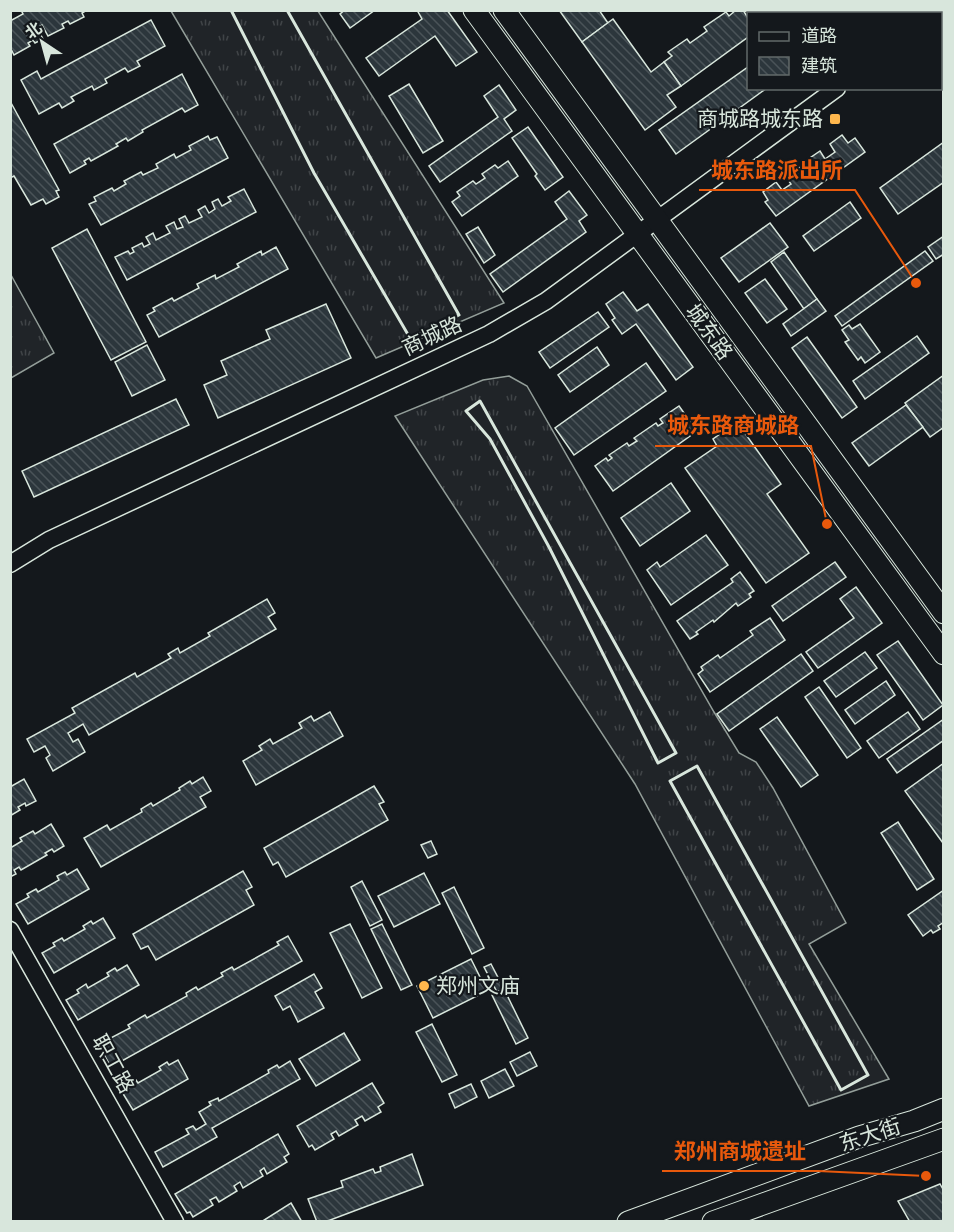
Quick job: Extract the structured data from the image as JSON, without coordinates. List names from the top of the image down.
{
  "streets": {
    "main road": ["城东路", "东大街"],
    "street": ["商城路", "职工路"]
  },
  "crossings": [
    ["城东路", "商城路"]
  ],
  "places": {
    "transit": ["商城路城东路"],
    "other": [
      "城东路派出所",
      "城东路商城路",
      "郑州文庙",
      "郑州商城遗址"
    ]
  },
  "legend": ["道路", "建筑"],
  "north": "top left"
}
